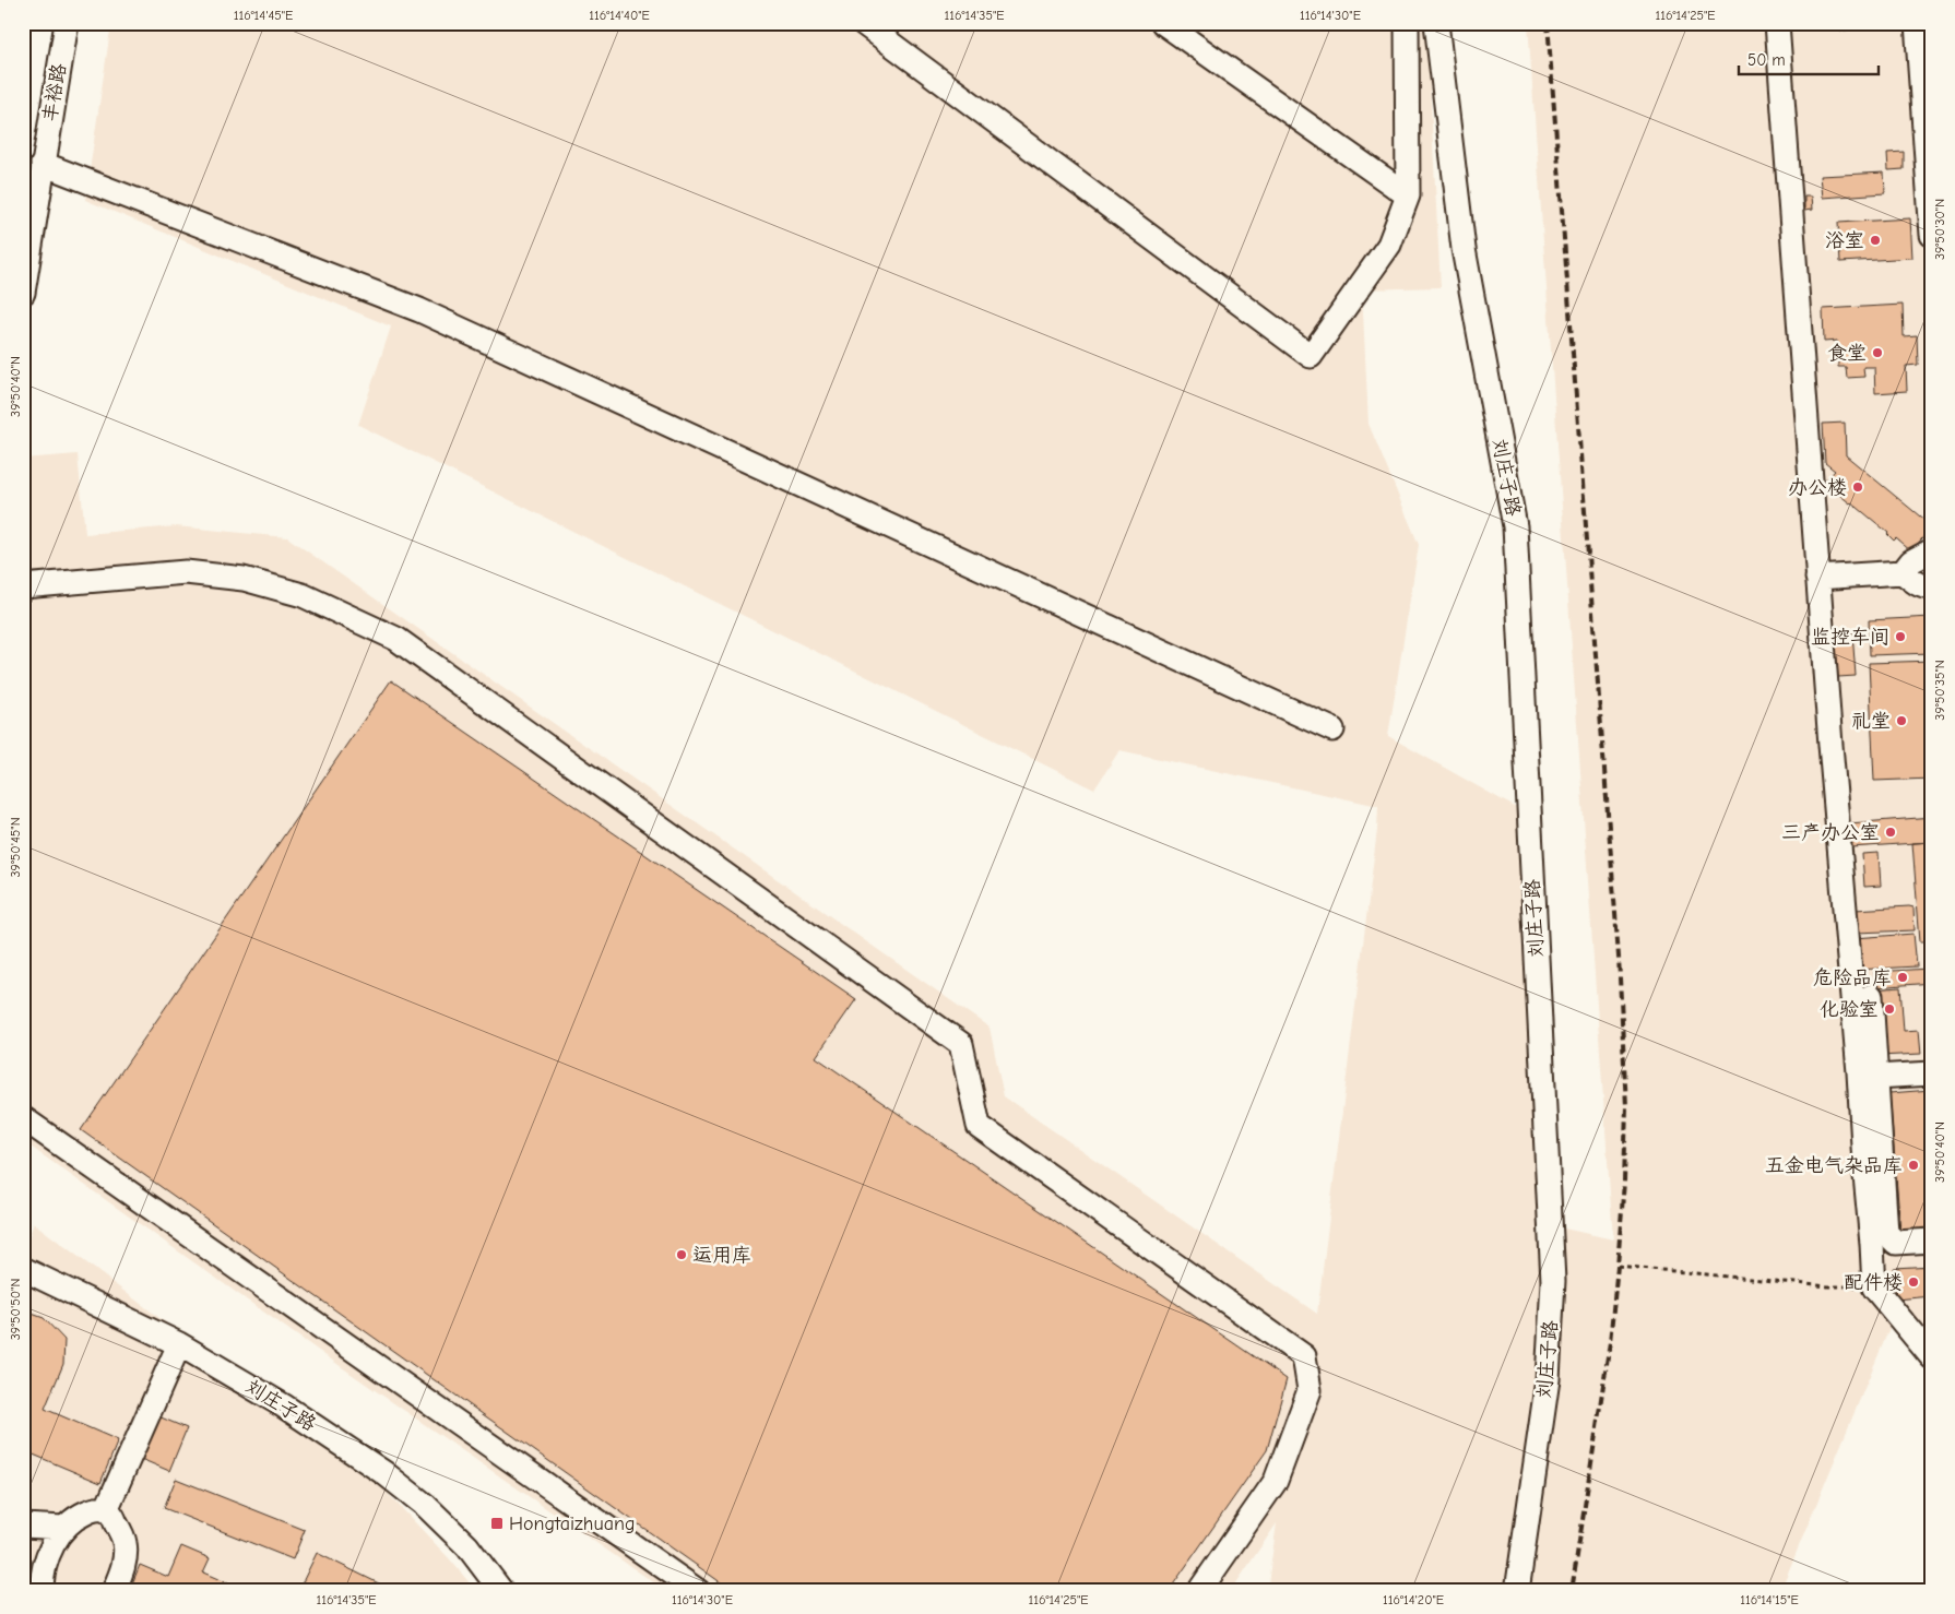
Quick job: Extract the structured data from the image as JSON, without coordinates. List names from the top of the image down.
{
  "streets": {
    "street": ["丰裕路", "刘庄子路"]
  },
  "places": {
    "other": [
      "浴室",
      "食堂",
      "办公楼",
      "监控车间",
      "礼堂",
      "三产办公室",
      "危险品库",
      "化验室",
      "五金电气杂品库",
      "运用库",
      "配件楼"
    ],
    "transit": ["Hongtaizhuang"]
  },
  "scale_bar": "50 m",
  "coordinates": [
    "116°14'45\"E",
    "116°14'40\"E",
    "116°14'35\"E",
    "116°14'30\"E",
    "116°14'25\"E",
    "39°50'30\"N",
    "39°50'40\"N",
    "39°50'35\"N",
    "39°50'45\"N",
    "39°50'50\"N",
    "116°14'20\"E",
    "116°14'15\"E"
  ]
}
